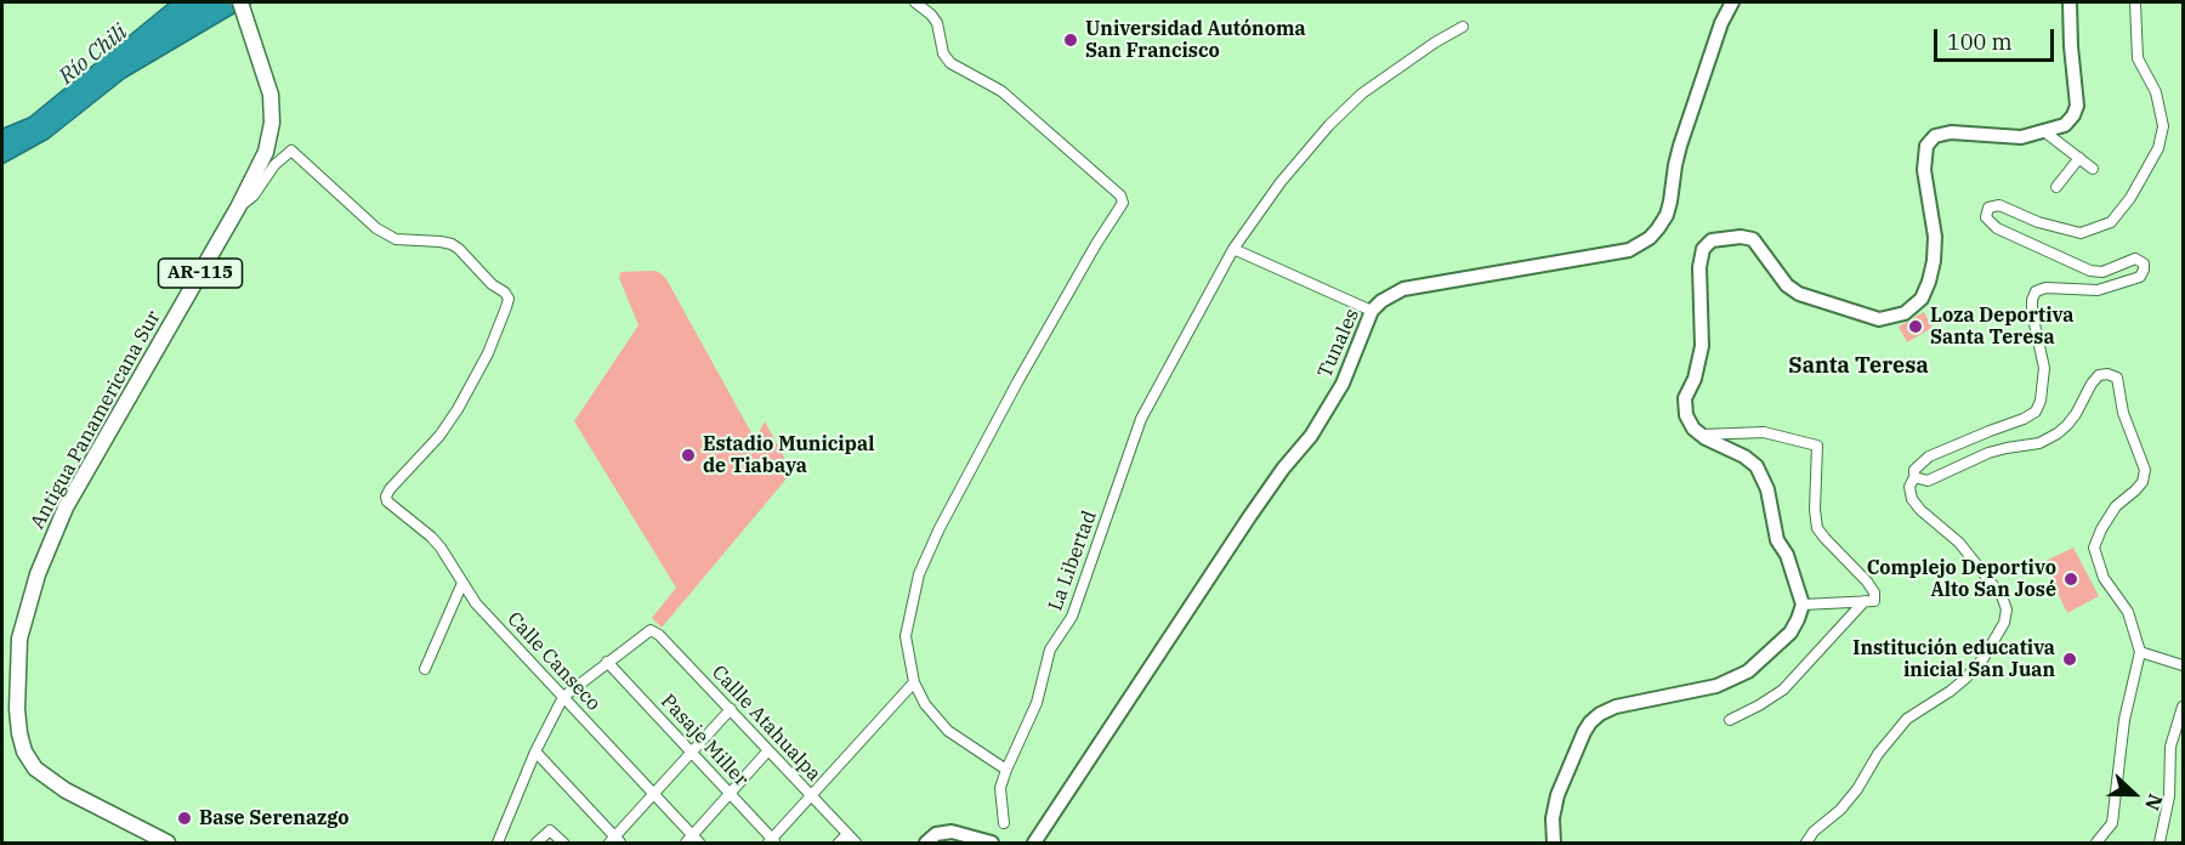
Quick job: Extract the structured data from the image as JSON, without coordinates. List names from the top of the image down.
{
  "streets": {
    "main road": ["AR-115", "Antigua Panamericana Sur"],
    "street": [
      "Tunales",
      "La Libertad",
      "Calle Canseco",
      "Callle Atahualpa",
      "Pasaje Miller"
    ]
  },
  "crossings": [
    ["Antigua Panamericana Sur", "Calle Canseco"],
    ["Callle Atahualpa", "Pasaje Miller"]
  ],
  "districts": ["Santa Teresa"],
  "water": ["Río Chili"],
  "places": [
    "Universidad Autónoma San Francisco",
    "Loza Deportiva Santa Teresa",
    "Estadio Municipal de Tiabaya",
    "Complejo Deportivo Alto San José",
    "Institución educativa inicial San Juan",
    "Base Serenazgo"
  ],
  "scale_bar": "100 m",
  "north": "right"
}
